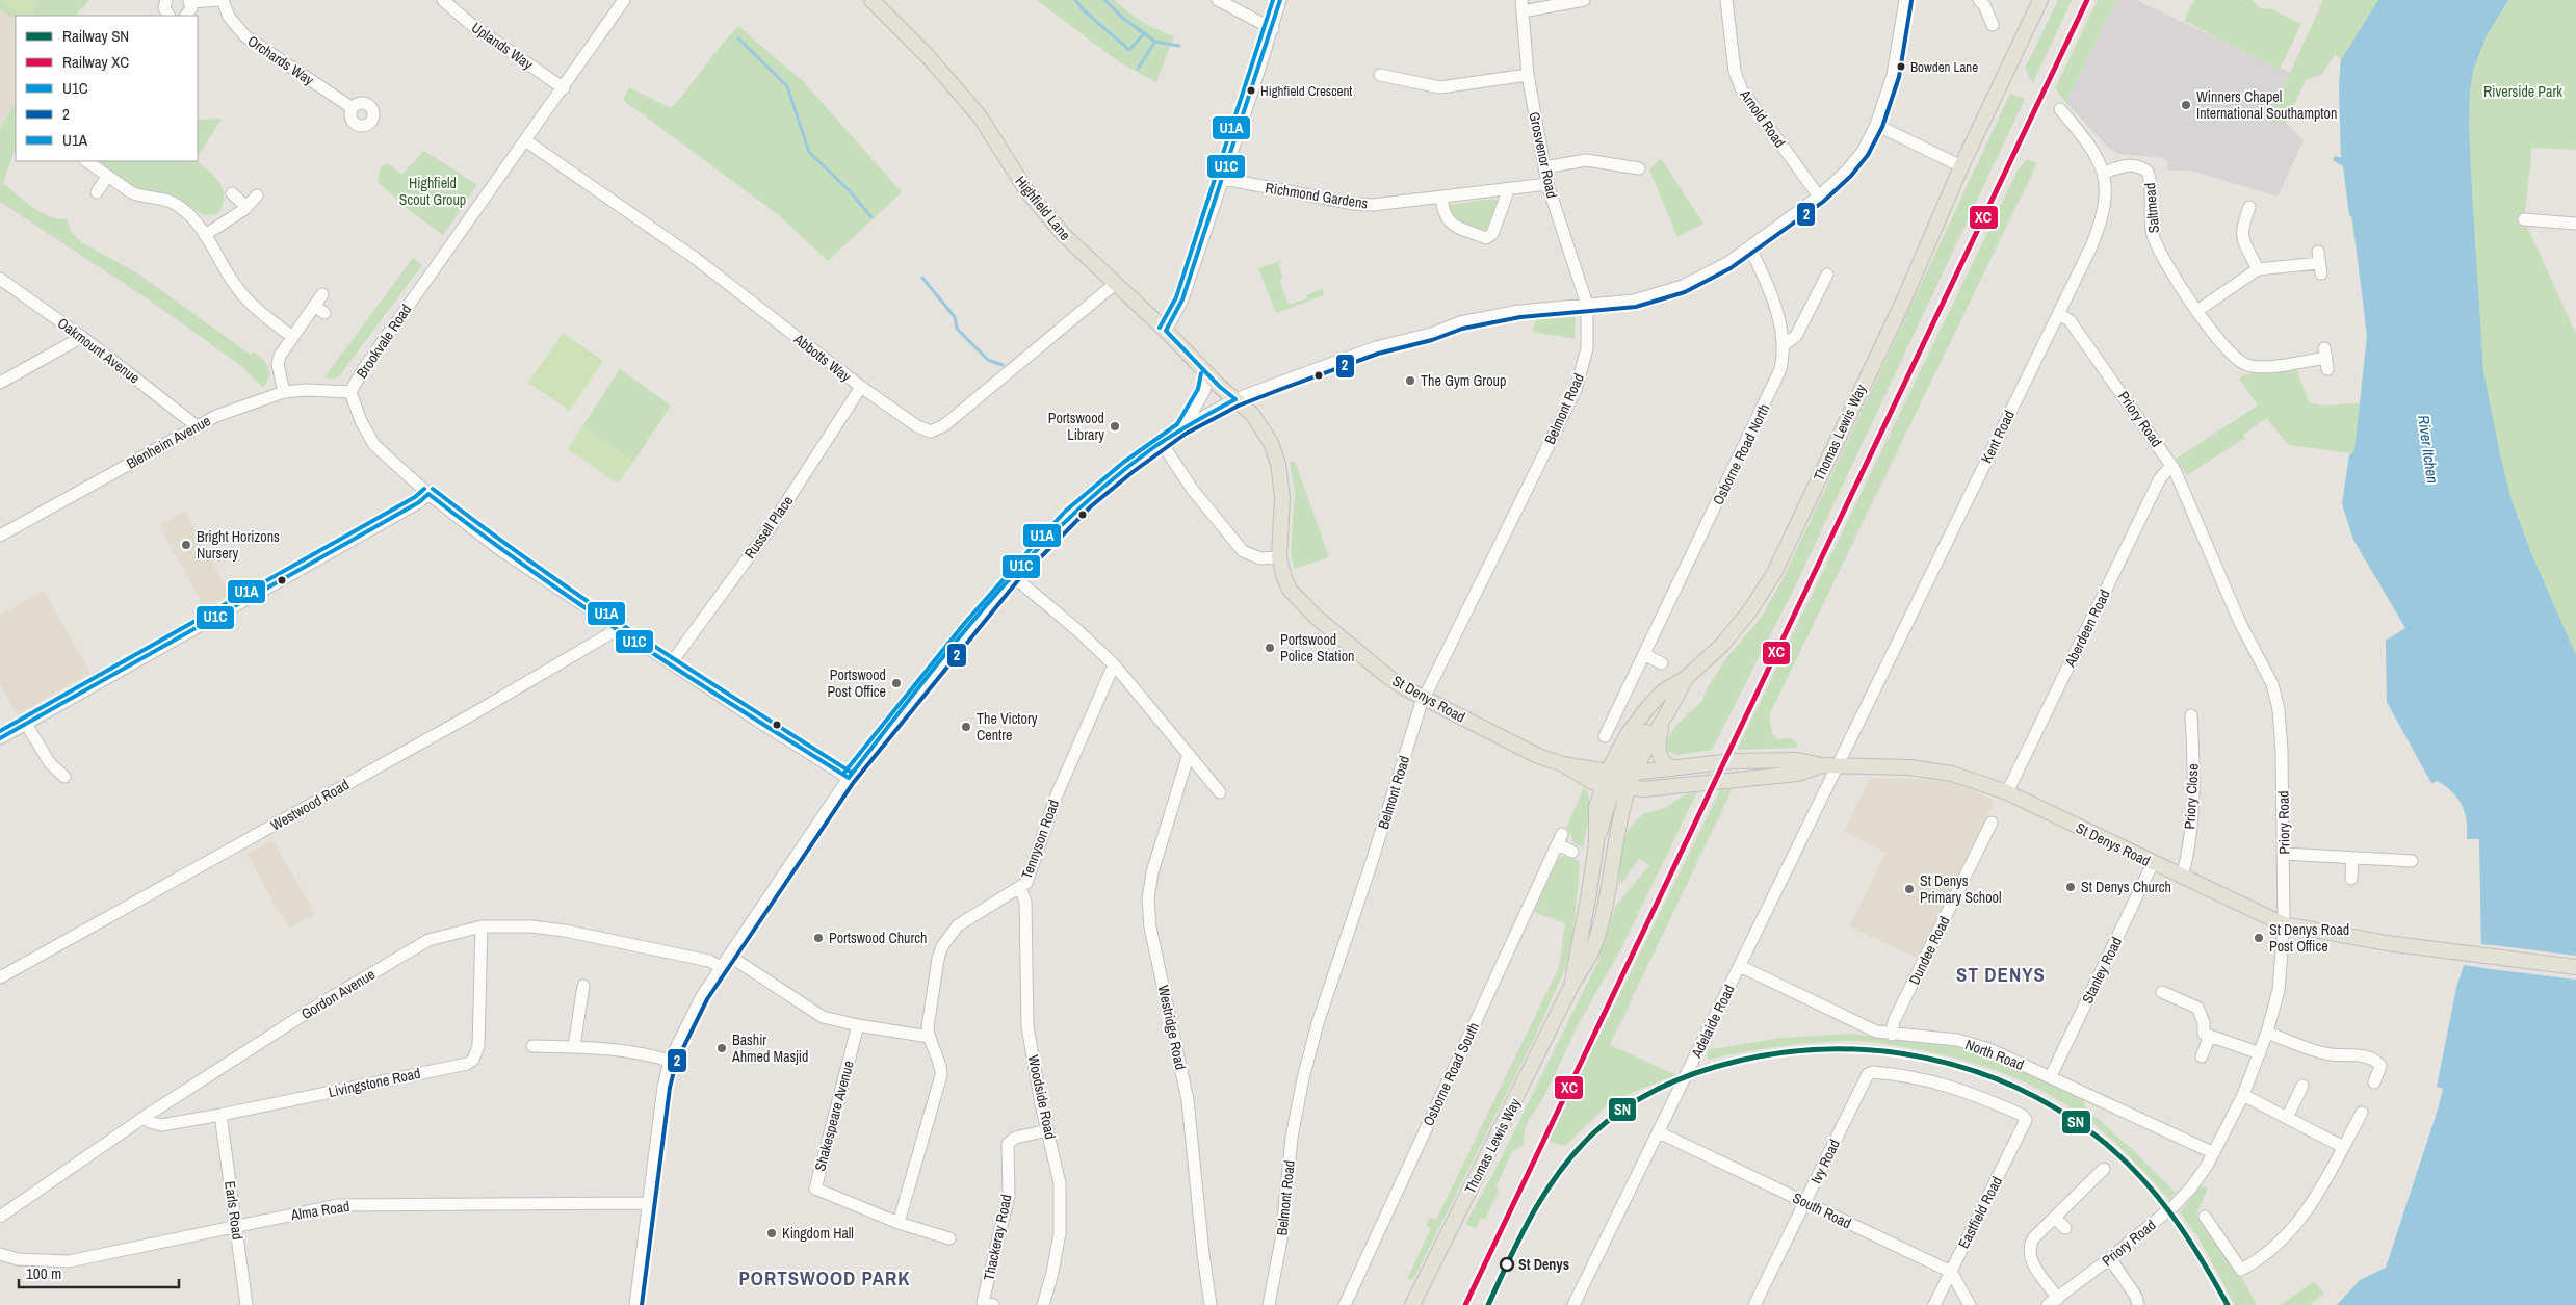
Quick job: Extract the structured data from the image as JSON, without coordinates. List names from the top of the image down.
{
  "streets": {
    "main road": ["Highfield Lane", "Thomas Lewis Way", "St Denys Road"],
    "street": [
      "Uplands Way",
      "Orchards Way",
      "Arnold Road",
      "Grosvenor Road",
      "Richmond Gardens",
      "Saltmead",
      "Brookvale Road",
      "Oakmount Avenue",
      "Abbotts Way",
      "Belmont Road",
      "Priory Road",
      "Kent Road",
      "Blenheim Avenue",
      "Osborne Road North",
      "Russell Place",
      "Aberdeen Road",
      "Priory Close",
      "Westwood Road",
      "Tennyson Road",
      "Dundee Road",
      "Stanley Road",
      "Gordon Avenue",
      "Adelaide Road",
      "Westridge Road",
      "North Road",
      "Osborne Road South",
      "Livingstone Road",
      "Woodside Road",
      "Shakespeare Avenue",
      "Ivy Road",
      "Earls Road",
      "Alma Road",
      "South Road",
      "Eastfield Road",
      "Thackeray Road"
    ]
  },
  "crossings": [
    ["Uplands Way", "Brookvale Road"],
    ["Grosvenor Road", "Richmond Gardens"],
    ["Grosvenor Road", "Belmont Road"],
    ["Highfield Lane", "Abbotts Way"],
    ["Highfield Lane", "St Denys Road"],
    ["Saltmead", "Kent Road"],
    ["Brookvale Road", "Abbotts Way"],
    ["Brookvale Road", "Blenheim Avenue"],
    ["Brookvale Road", "Russell Place"],
    ["Brookvale Road", "Westwood Road"],
    ["Oakmount Avenue", "Blenheim Avenue"],
    ["Abbotts Way", "Russell Place"],
    ["Belmont Road", "St Denys Road"],
    ["Priory Road", "Kent Road"],
    ["Priory Road", "Aberdeen Road"],
    ["Priory Road", "St Denys Road"],
    ["Priory Road", "North Road"],
    ["Thomas Lewis Way", "St Denys Road"],
    ["Kent Road", "St Denys Road"],
    ["Kent Road", "Adelaide Road"],
    ["Aberdeen Road", "St Denys Road"],
    ["St Denys Road", "Priory Close"],
    ["St Denys Road", "Stanley Road"],
    ["St Denys Road", "Adelaide Road"],
    ["Tennyson Road", "Woodside Road"],
    ["Tennyson Road", "Shakespeare Avenue"],
    ["Dundee Road", "North Road"],
    ["Stanley Road", "North Road"],
    ["Gordon Avenue", "Livingstone Road"],
    ["Adelaide Road", "North Road"],
    ["Adelaide Road", "South Road"],
    ["Livingstone Road", "Earls Road"],
    ["Woodside Road", "Thackeray Road"],
    ["Ivy Road", "South Road"],
    ["Ivy Road", "Eastfield Road"],
    ["Earls Road", "Alma Road"],
    ["South Road", "Eastfield Road"]
  ],
  "districts": ["ST DENYS", "PORTSWOOD PARK"],
  "water": ["River Itchen"],
  "parks": ["Riverside Park", "Highfield Scout Group"],
  "places": [
    "Bowden Lane",
    "Highfield Crescent",
    "Winners Chapel International Southampton",
    "The Gym Group",
    "Portswood Library",
    "Bright Horizons Nursery",
    "Portswood Police Station",
    "Portswood Post Office",
    "The Victory Centre",
    "St Denys Church",
    "St Denys Primary School",
    "Portswood Church",
    "St Denys Road Post Office",
    "Bashir Ahmed Masjid",
    "Kingdom Hall",
    "St Denys"
  ],
  "lines": [
    "rail line XC",
    "transit line U1C",
    "transit line U1A",
    "transit line 2",
    "rail line SN"
  ],
  "legend": [
    "Railway SN",
    "Railway XC",
    "U1C",
    "2",
    "U1A"
  ],
  "scale_bar": "100 m"
}
